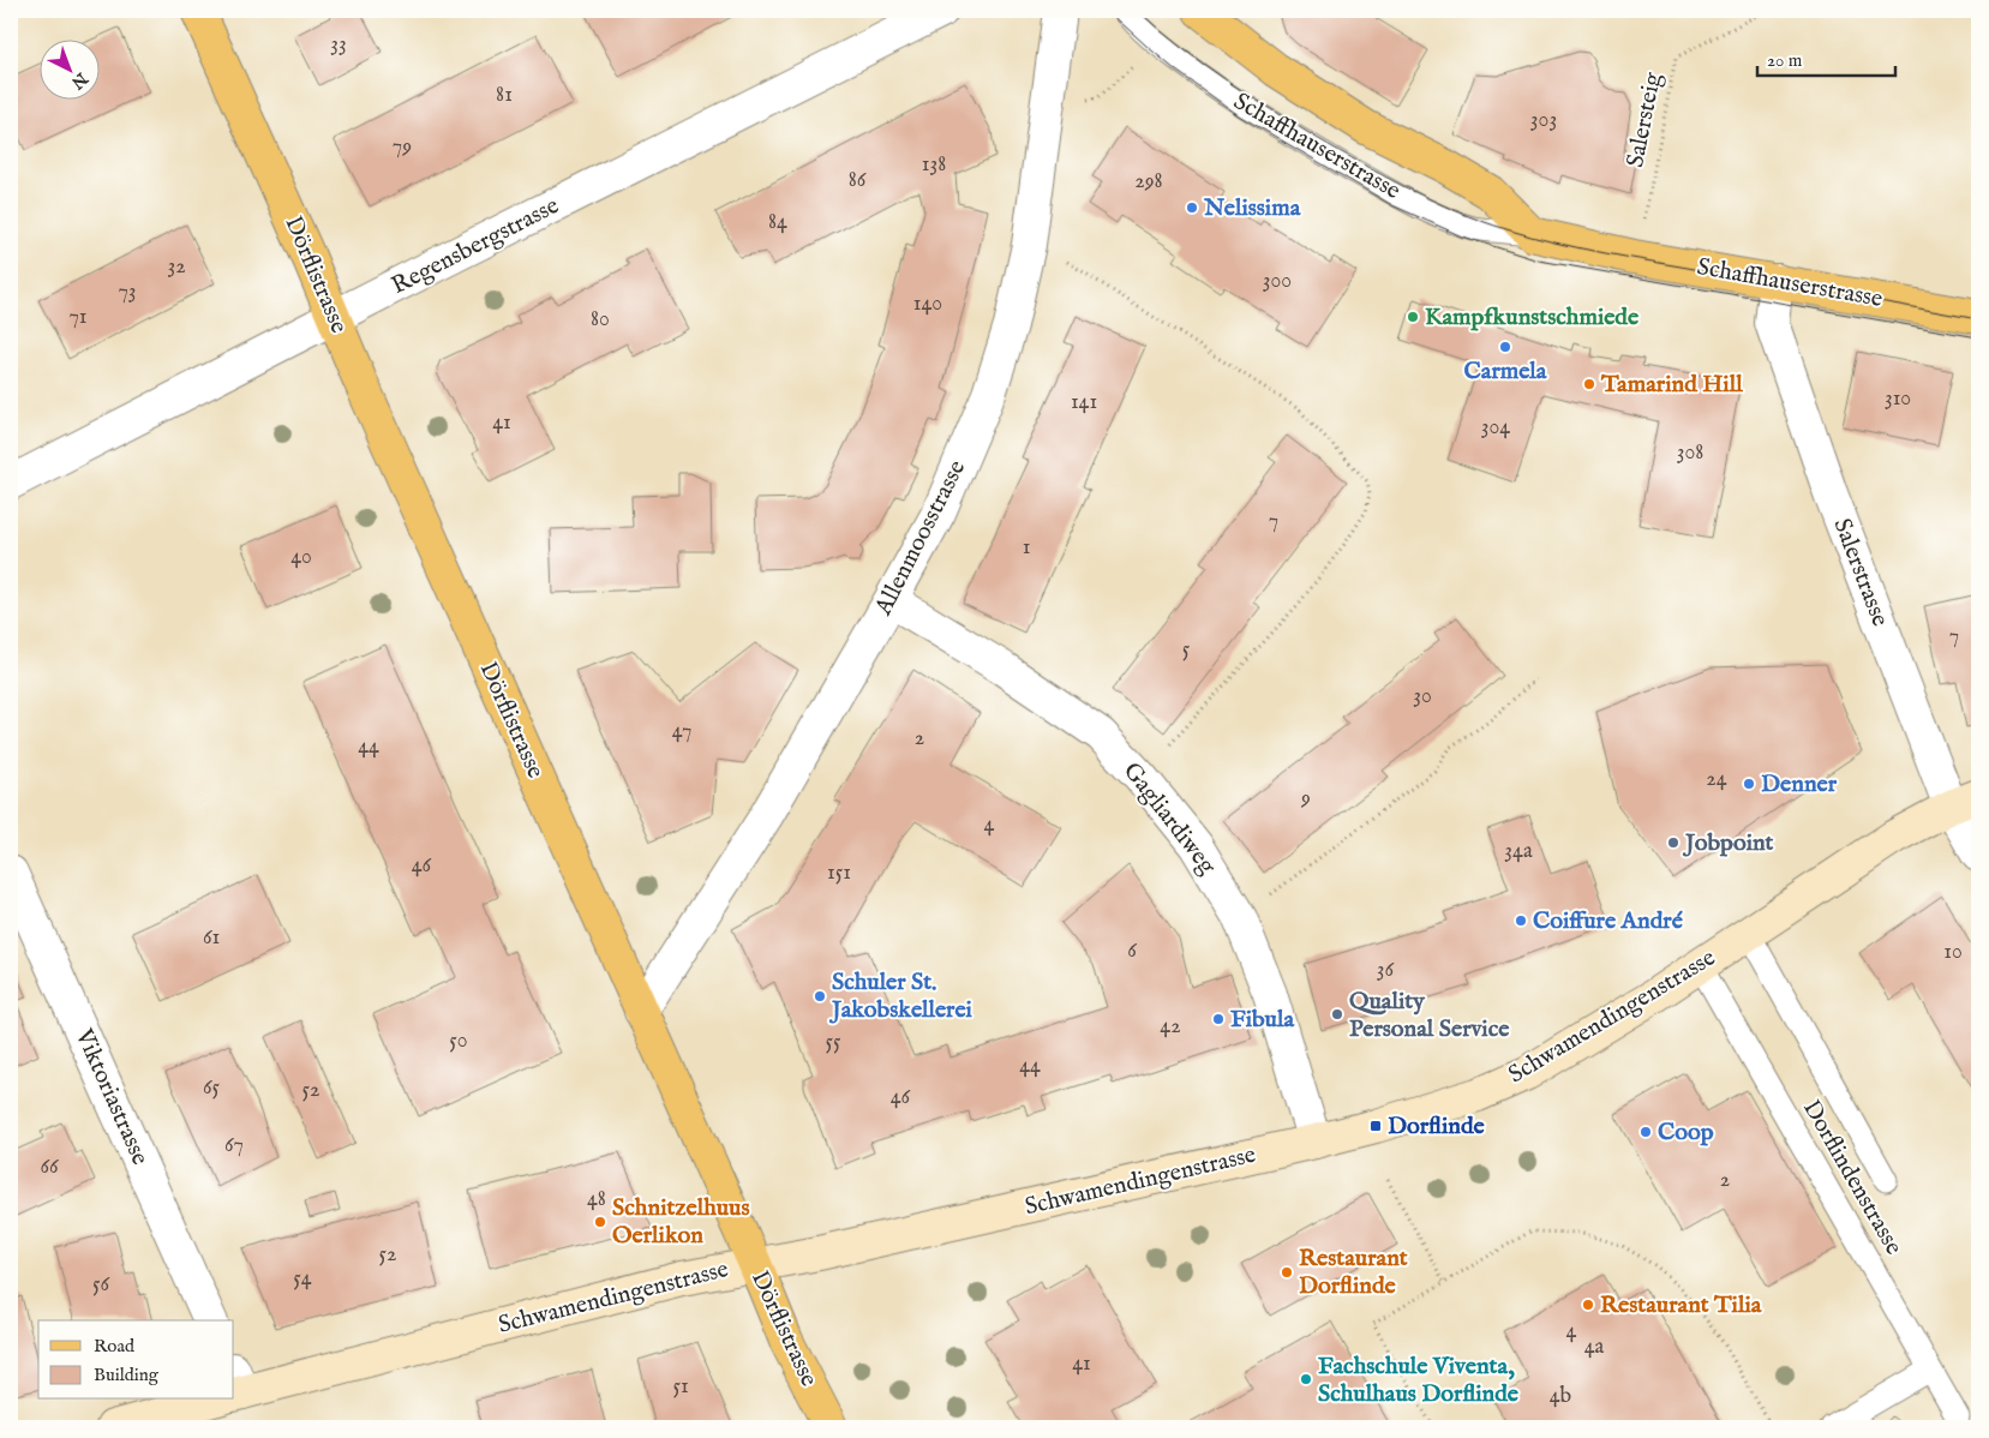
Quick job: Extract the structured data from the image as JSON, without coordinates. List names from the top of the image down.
{
  "streets": {
    "main road": ["Schaffhauserstrasse", "Dörflistrasse"],
    "street": [
      "Regensbergstrasse",
      "Allenmoosstrasse",
      "Salerstrasse",
      "Gagliardiweg",
      "Schwamendingenstrasse",
      "Viktoriastrasse"
    ],
    "lane": ["Dorflindenstrasse"],
    "path": ["Salersteig"]
  },
  "crossings": [
    ["Schaffhauserstrasse", "Salerstrasse"],
    ["Regensbergstrasse", "Dörflistrasse"],
    ["Dörflistrasse", "Allenmoosstrasse"],
    ["Dörflistrasse", "Schwamendingenstrasse"],
    ["Allenmoosstrasse", "Gagliardiweg"],
    ["Salerstrasse", "Schwamendingenstrasse"],
    ["Gagliardiweg", "Schwamendingenstrasse"],
    ["Schwamendingenstrasse", "Dorflindenstrasse"]
  ],
  "places": {
    "other": [
      "Nelissima",
      "Kampfkunstschmiede",
      "Carmela",
      "Tamarind Hill",
      "Denner",
      "Jobpoint",
      "Coiffure André",
      "Schuler St. Jakobskellerei",
      "Quality Personal Service",
      "Fibula",
      "Coop",
      "Schnitzelhuus Oerlikon",
      "Restaurant Dorflinde",
      "Restaurant Tilia",
      "Fachschule Viventa, Schulhaus Dorflinde"
    ],
    "transit": ["Dorflinde"]
  },
  "house_numbers": [
    "33",
    "81",
    "303",
    "79",
    "138",
    "86",
    "298",
    "84",
    "32",
    "300",
    "73",
    "140",
    "71",
    "80",
    "310",
    "141",
    "41",
    "304",
    "308",
    "7",
    "1",
    "40",
    "7",
    "5",
    "30",
    "47",
    "2",
    "44",
    "24",
    "9",
    "4",
    "34a",
    "46",
    "151",
    "61",
    "6",
    "10",
    "36",
    "42",
    "50",
    "55",
    "44",
    "65",
    "52",
    "46",
    "67",
    "66",
    "2",
    "48",
    "52",
    "54",
    "56",
    "4",
    "4a",
    "41",
    "51",
    "4b"
  ],
  "legend": ["Road", "Building"],
  "scale_bar": "20 m",
  "north": "bottom right"
}
